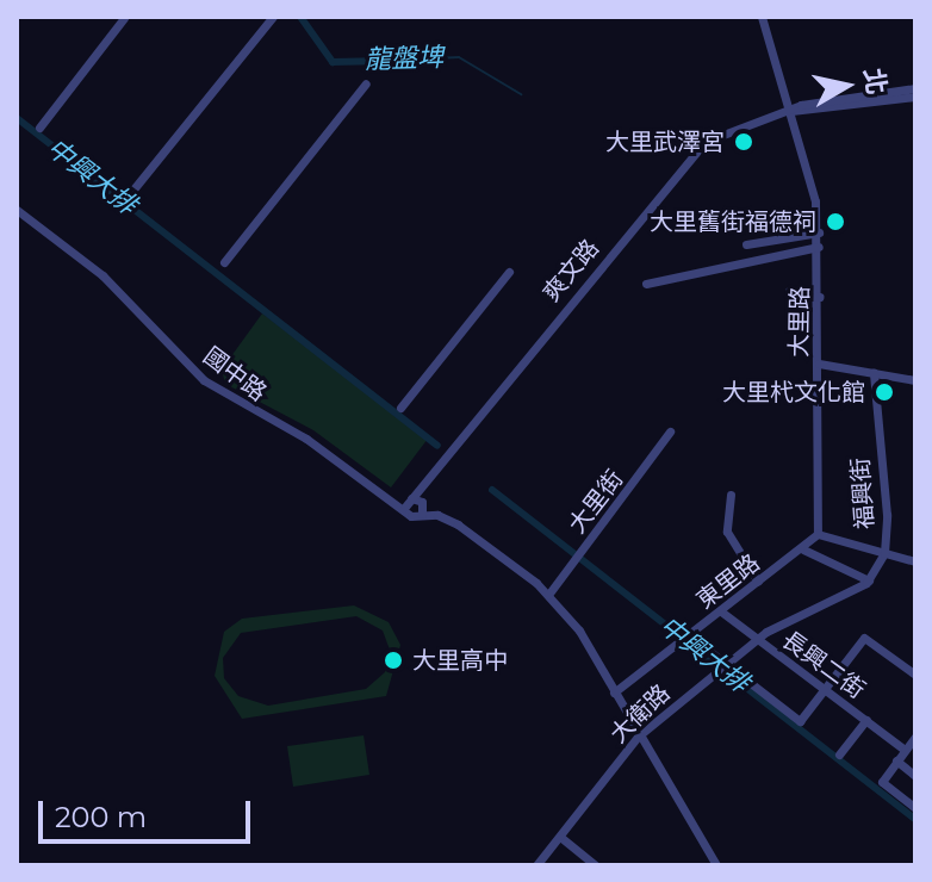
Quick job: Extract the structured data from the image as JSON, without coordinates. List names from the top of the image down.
{
  "streets": {
    "street": [
      "爽文路",
      "大里路",
      "國中路",
      "福興街",
      "大里街",
      "東里路",
      "長興二街",
      "大衛路"
    ]
  },
  "crossings": [
    ["爽文路", "大里路"],
    ["爽文路", "國中路"],
    ["大里路", "東里路"],
    ["國中路", "大里街"],
    ["國中路", "東里路"],
    ["國中路", "大衛路"],
    ["東里路", "長興二街"],
    ["長興二街", "大衛路"]
  ],
  "water": ["龍盤埤", "中興大排"],
  "places": [
    "大里武澤宮",
    "大里舊街福德祠",
    "大里杙文化館",
    "大里高中"
  ],
  "scale_bar": "200 m",
  "north": "right"
}
